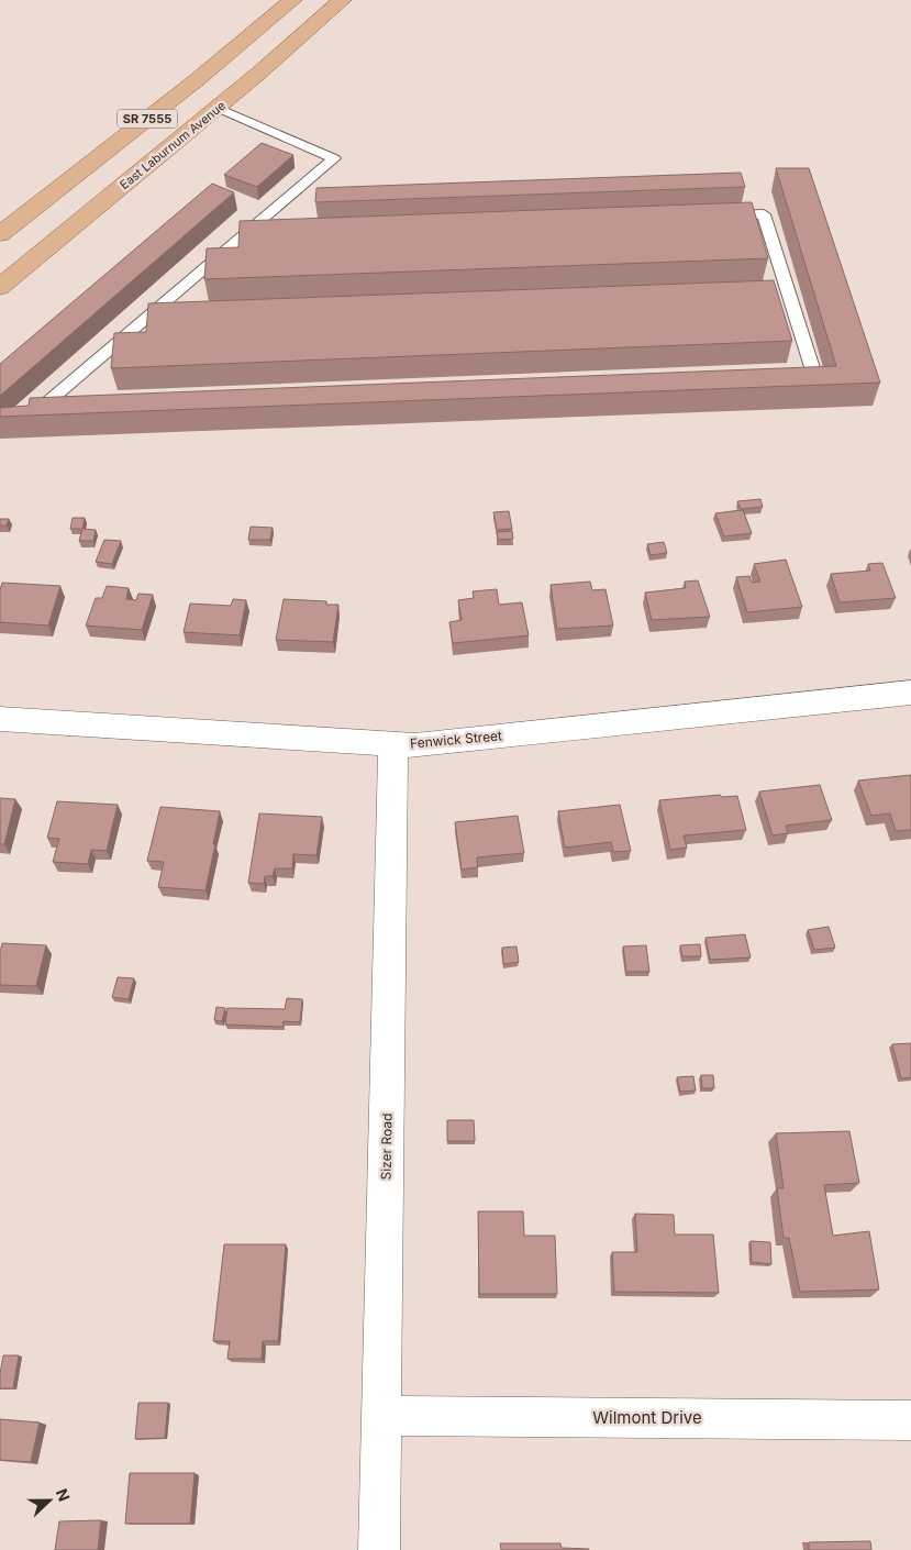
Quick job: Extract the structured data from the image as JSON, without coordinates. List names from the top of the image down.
{
  "streets": {
    "main road": ["SR 7555", "East Laburnum Avenue"],
    "street": ["Fenwick Street", "Sizer Road", "Wilmont Drive"]
  },
  "crossings": [
    ["Fenwick Street", "Sizer Road"],
    ["Sizer Road", "Wilmont Drive"]
  ],
  "north": "right"
}
